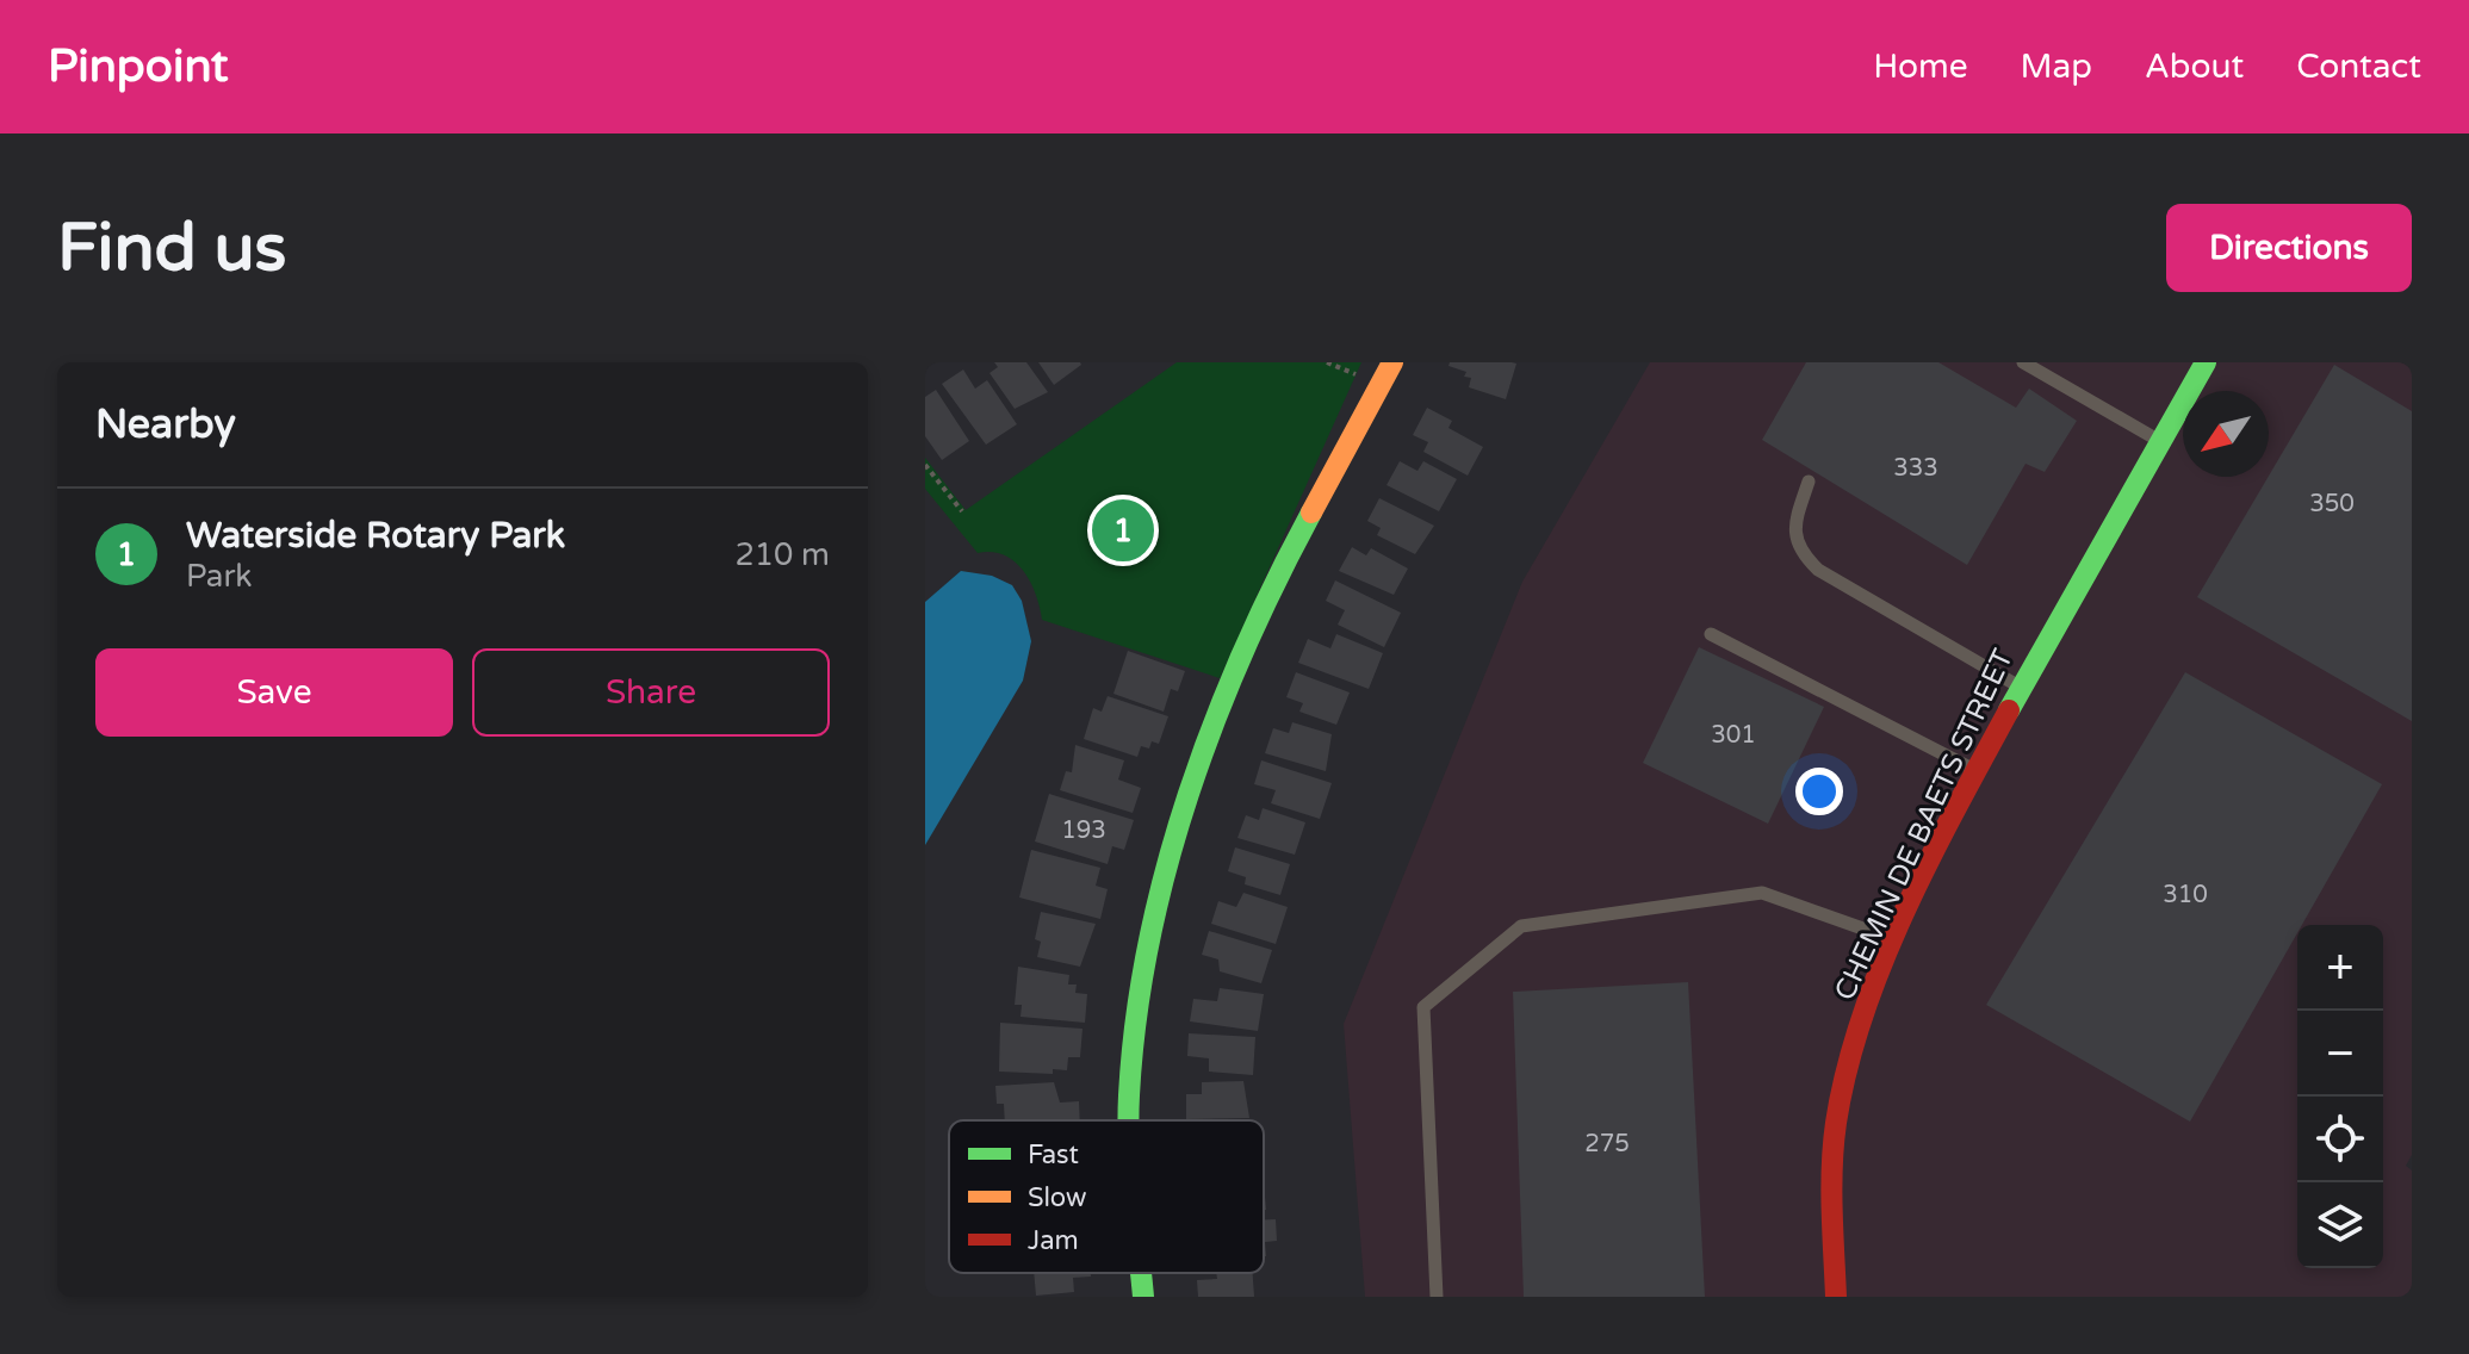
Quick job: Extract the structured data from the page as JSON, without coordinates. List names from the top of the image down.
{
  "streets": {
    "street": ["CHEMIN DE BAETS STREET"]
  },
  "house_numbers": [
    "333",
    "350",
    "301",
    "193",
    "310",
    "275"
  ],
  "legend": ["Fast", "Slow", "Jam"],
  "north": "bottom left",
  "page": {
    "header": "Pinpoint",
    "nav": [
      "Home",
      "Map",
      "About",
      "Contact"
    ],
    "buttons": [
      "Directions",
      ["Save", "Share"]
    ],
    "title": "Find us",
    "heading": "Nearby",
    "list": [
      {
        "mark": "1",
        "name": "Waterside Rotary Park",
        "note": "Park",
        "value": "210 m"
      }
    ],
    "pins": "1",
    "map_buttons": ["+", "−"]
  }
}
